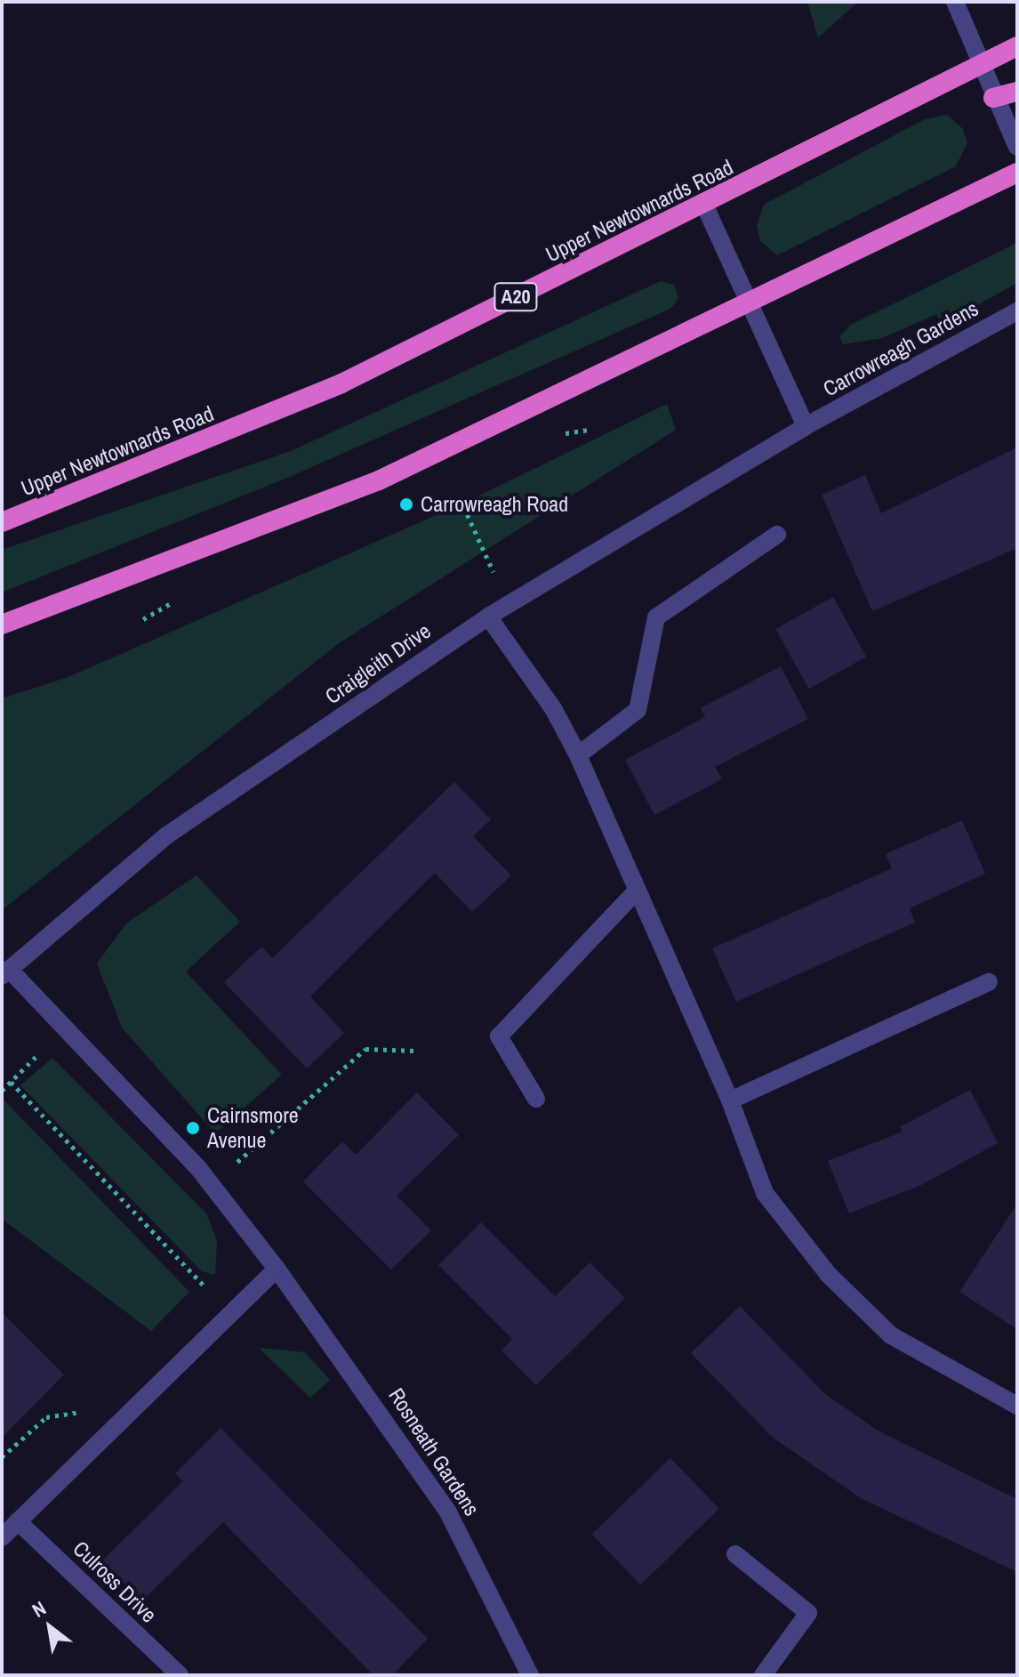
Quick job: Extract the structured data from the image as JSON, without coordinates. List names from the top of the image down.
{
  "streets": {
    "highway": ["Upper Newtownards Road", "A20"],
    "street": [
      "Carrowreagh Gardens",
      "Craigleith Drive",
      "Rosneath Gardens",
      "Culross Drive"
    ]
  },
  "crossings": [
    ["Carrowreagh Gardens", "Craigleith Drive"]
  ],
  "places": ["Carrowreagh Road", "Cairnsmore Avenue"],
  "north": "top left"
}
